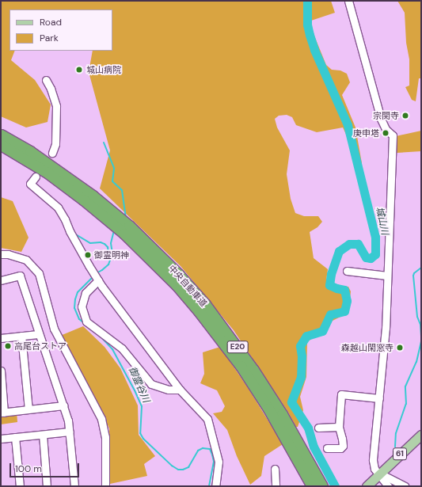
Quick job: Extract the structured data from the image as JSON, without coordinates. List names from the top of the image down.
{
  "streets": {
    "highway": ["中央自動車道", "E20"],
    "main road": ["61"]
  },
  "water": ["城山川", "御霊谷川"],
  "places": [
    "城山病院",
    "宗関寺",
    "庚申塔",
    "御霊明神",
    "高尾台ストア",
    "森越山閑窓寺"
  ],
  "legend": ["Road", "Park"],
  "scale_bar": "100 m"
}
